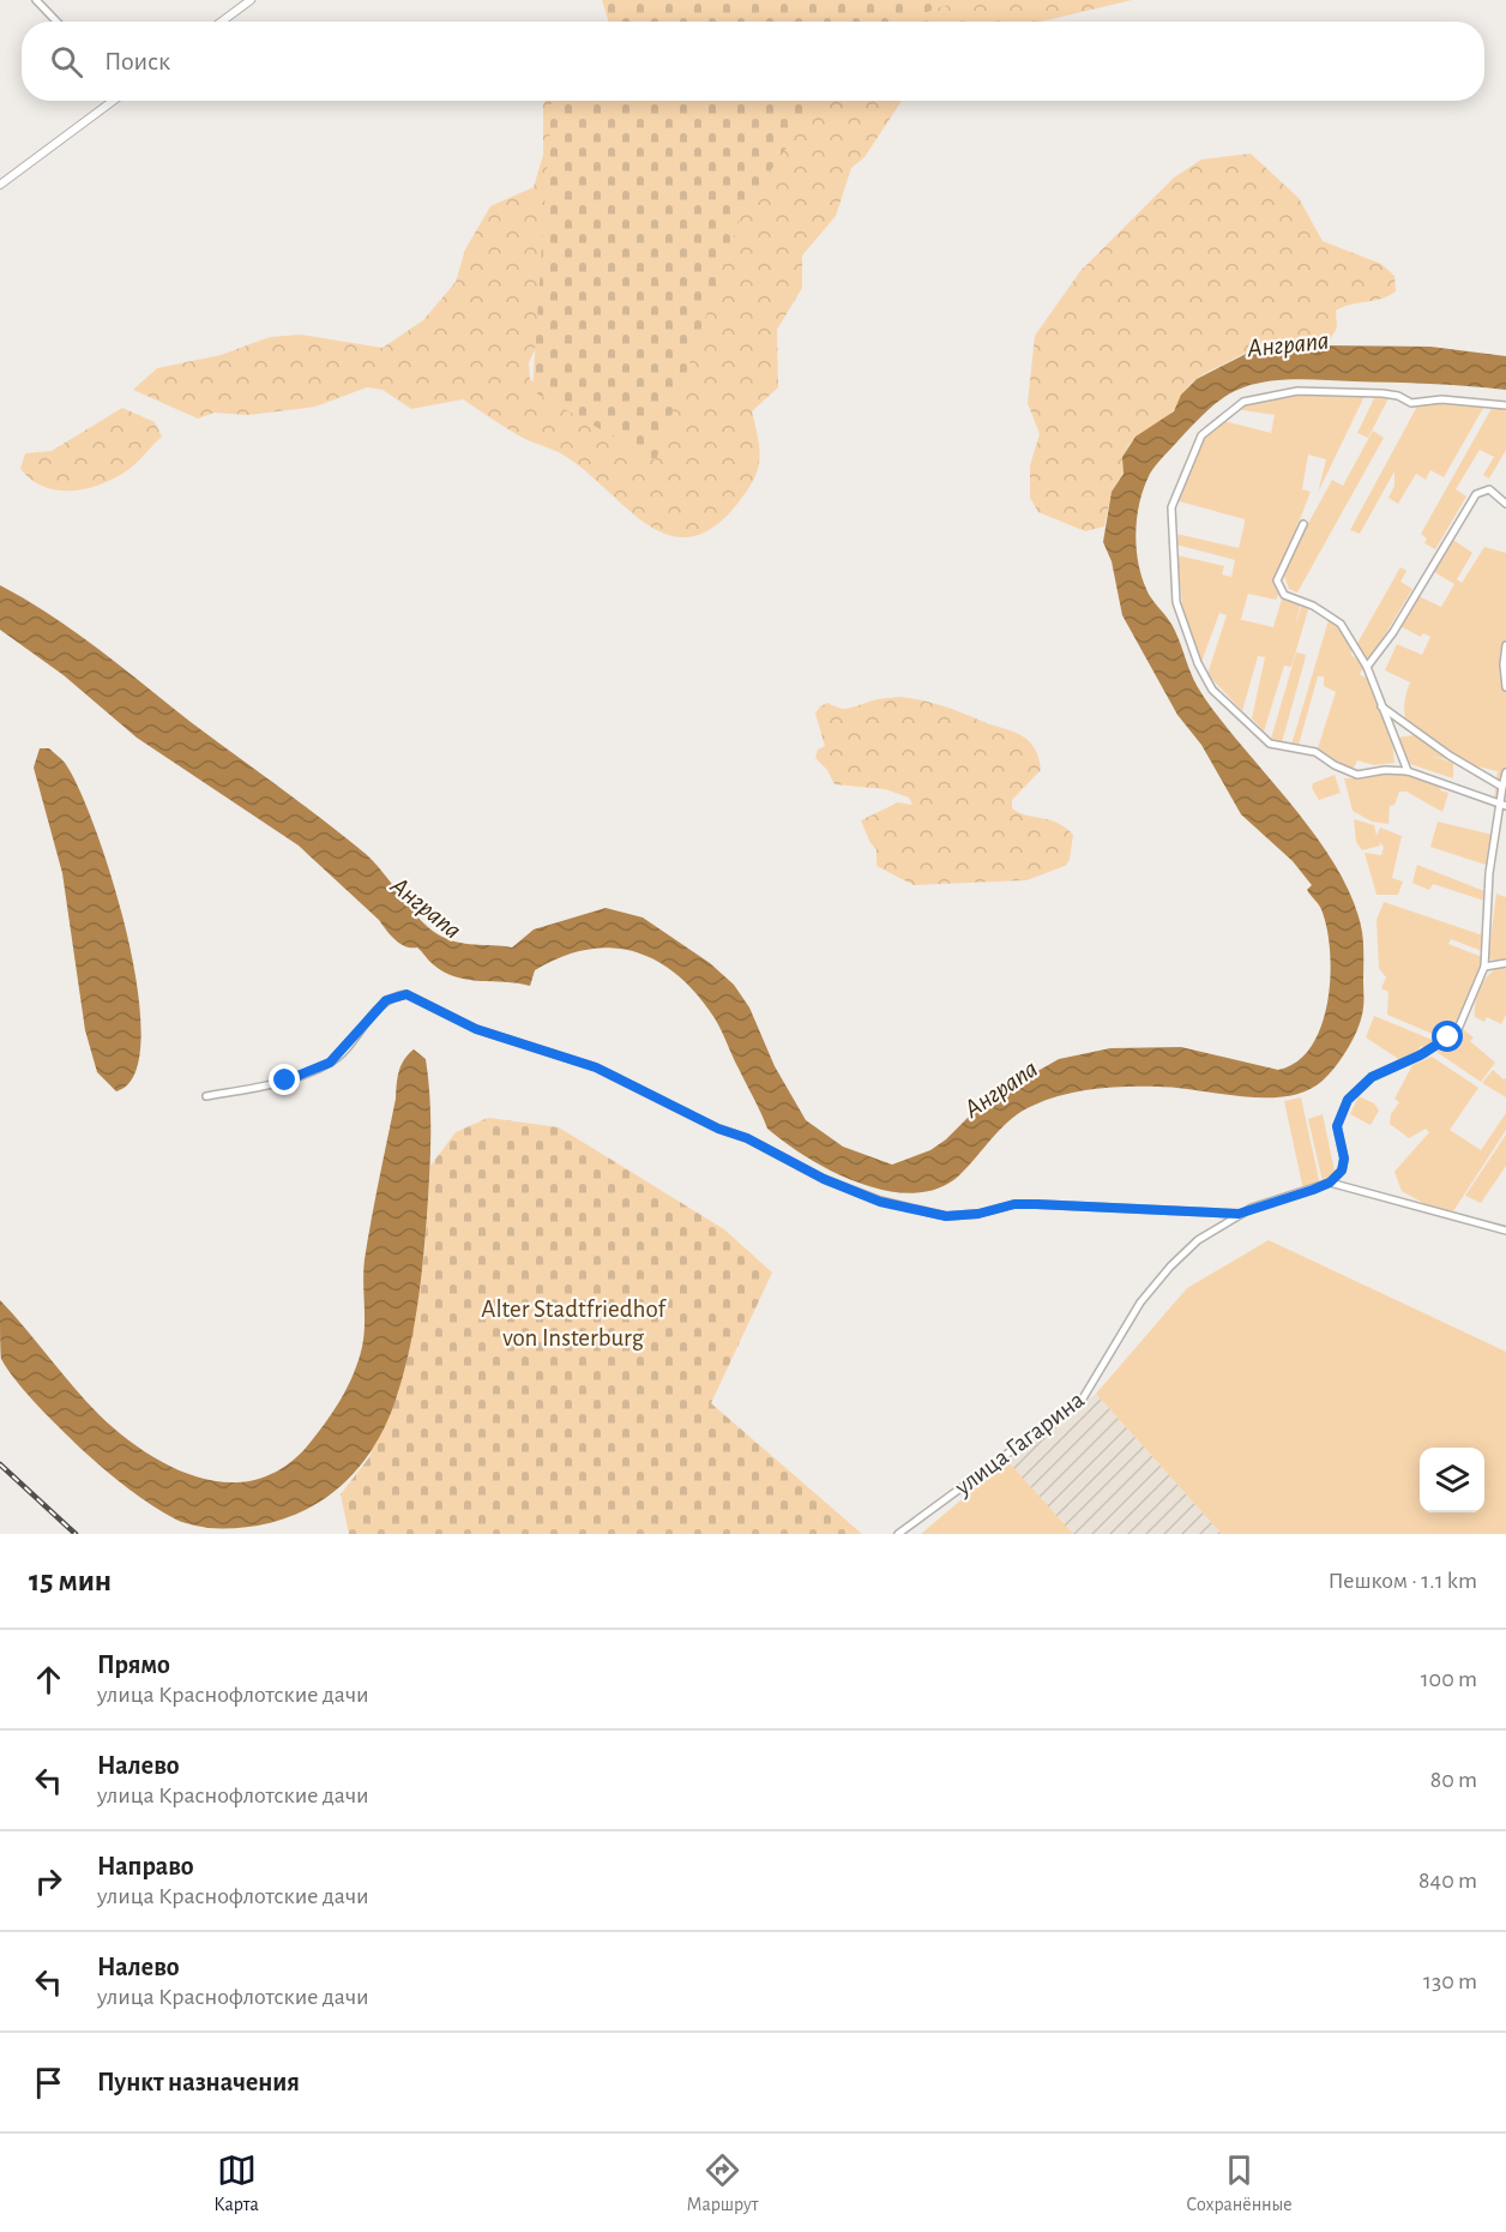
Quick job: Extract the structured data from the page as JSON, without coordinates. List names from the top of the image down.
{
  "streets": {
    "street": ["улица Гагарина"]
  },
  "water": ["Анграпа"],
  "parks": ["Alter Stadtfriedhof von Insterburg"],
  "page": {
    "search": "Поиск",
    "heading": ["15 мин", "Пешком · 1.1 km"],
    "list": [
      ["Прямо", "улица Краснофлотские дачи", "100 m"],
      ["Налево", "улица Краснофлотские дачи", "80 m"],
      ["Направо", "улица Краснофлотские дачи", "840 m"],
      ["Налево", "улица Краснофлотские дачи", "130 m"],
      "Пункт назначения"
    ],
    "nav": ["Карта", "Маршрут", "Сохранённые"]
  }
}
